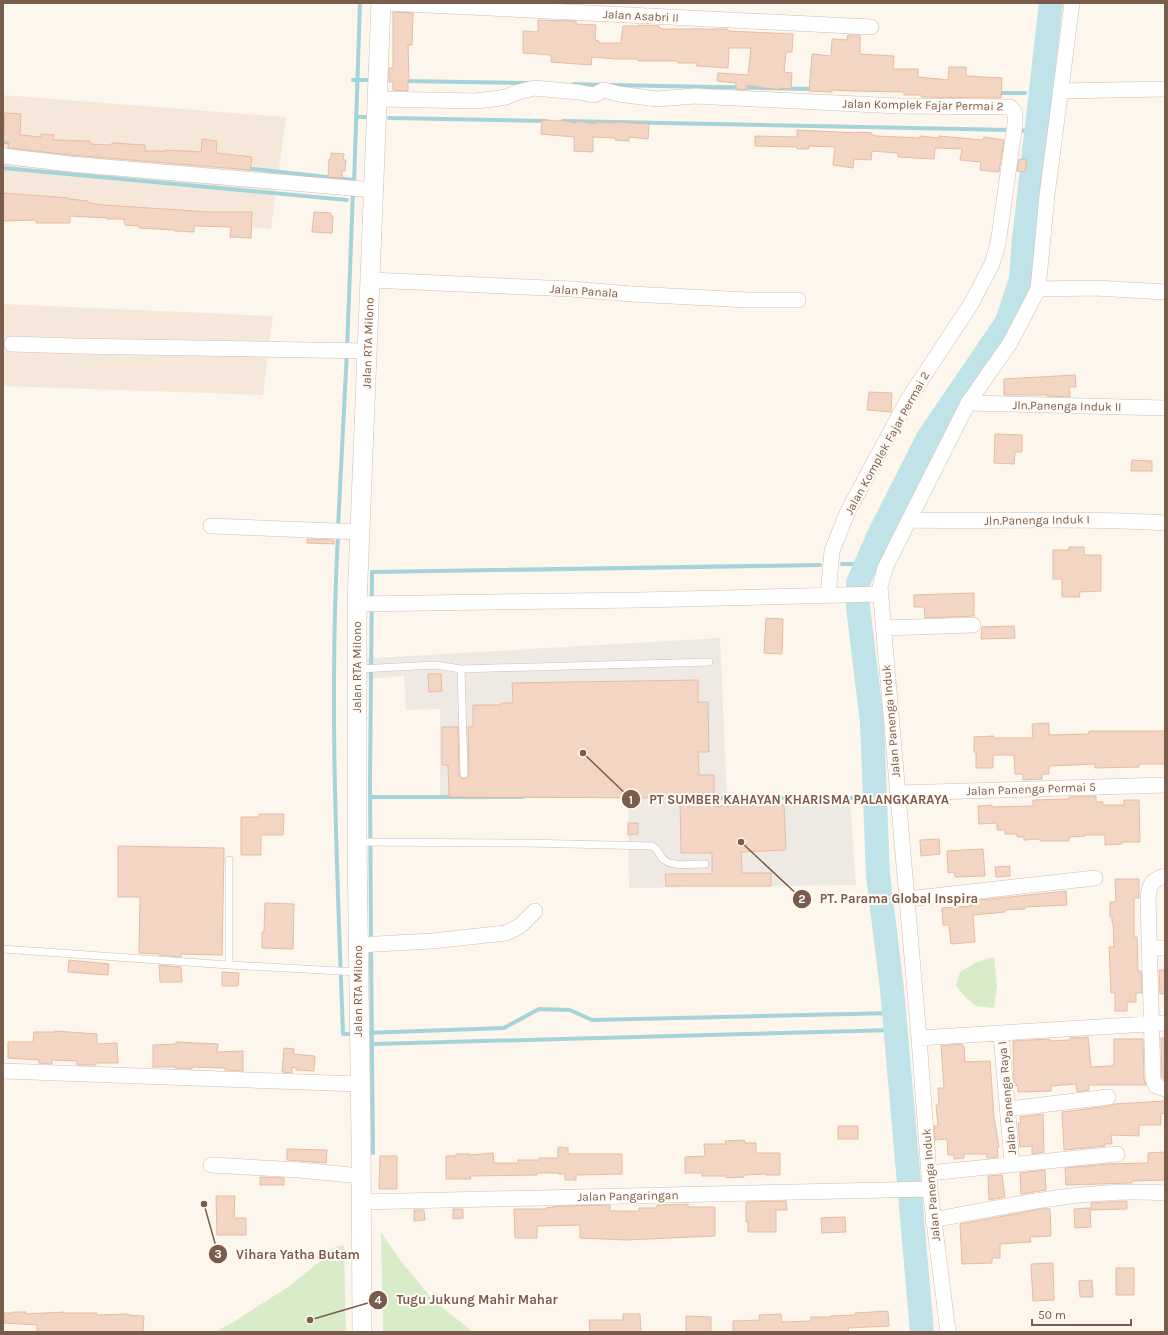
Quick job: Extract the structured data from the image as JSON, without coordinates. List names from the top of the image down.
{
  "streets": {
    "street": [
      "Jalan Asabri II",
      "Jalan Komplek Fajar Permai 2",
      "Jalan Panala",
      "Jalan RTA Milono",
      "Jln.Panenga Induk II",
      "Jln.Panenga Induk I",
      "Jalan Panenga Induk",
      "Jalan Panenga Permai 5",
      "Jalan Panenga Raya I",
      "Jalan Pangaringan"
    ]
  },
  "crossings": [
    ["Jalan Komplek Fajar Permai 2", "Jalan RTA Milono"],
    ["Jalan Panala", "Jalan RTA Milono"],
    ["Jalan RTA Milono", "Jalan Pangaringan"],
    ["Jln.Panenga Induk II", "Jalan Panenga Induk"],
    ["Jln.Panenga Induk I", "Jalan Panenga Induk"],
    ["Jalan Panenga Induk", "Jalan Panenga Permai 5"],
    ["Jalan Panenga Induk", "Jalan Panenga Raya I"],
    ["Jalan Panenga Induk", "Jalan Pangaringan"]
  ],
  "places": [
    "PT SUMBER KAHAYAN KHARISMA PALANGKARAYA",
    "PT. Parama Global Inspira",
    "Vihara Yatha Butam",
    "Tugu Jukung Mahir Mahar"
  ],
  "scale_bar": "50 m"
}
